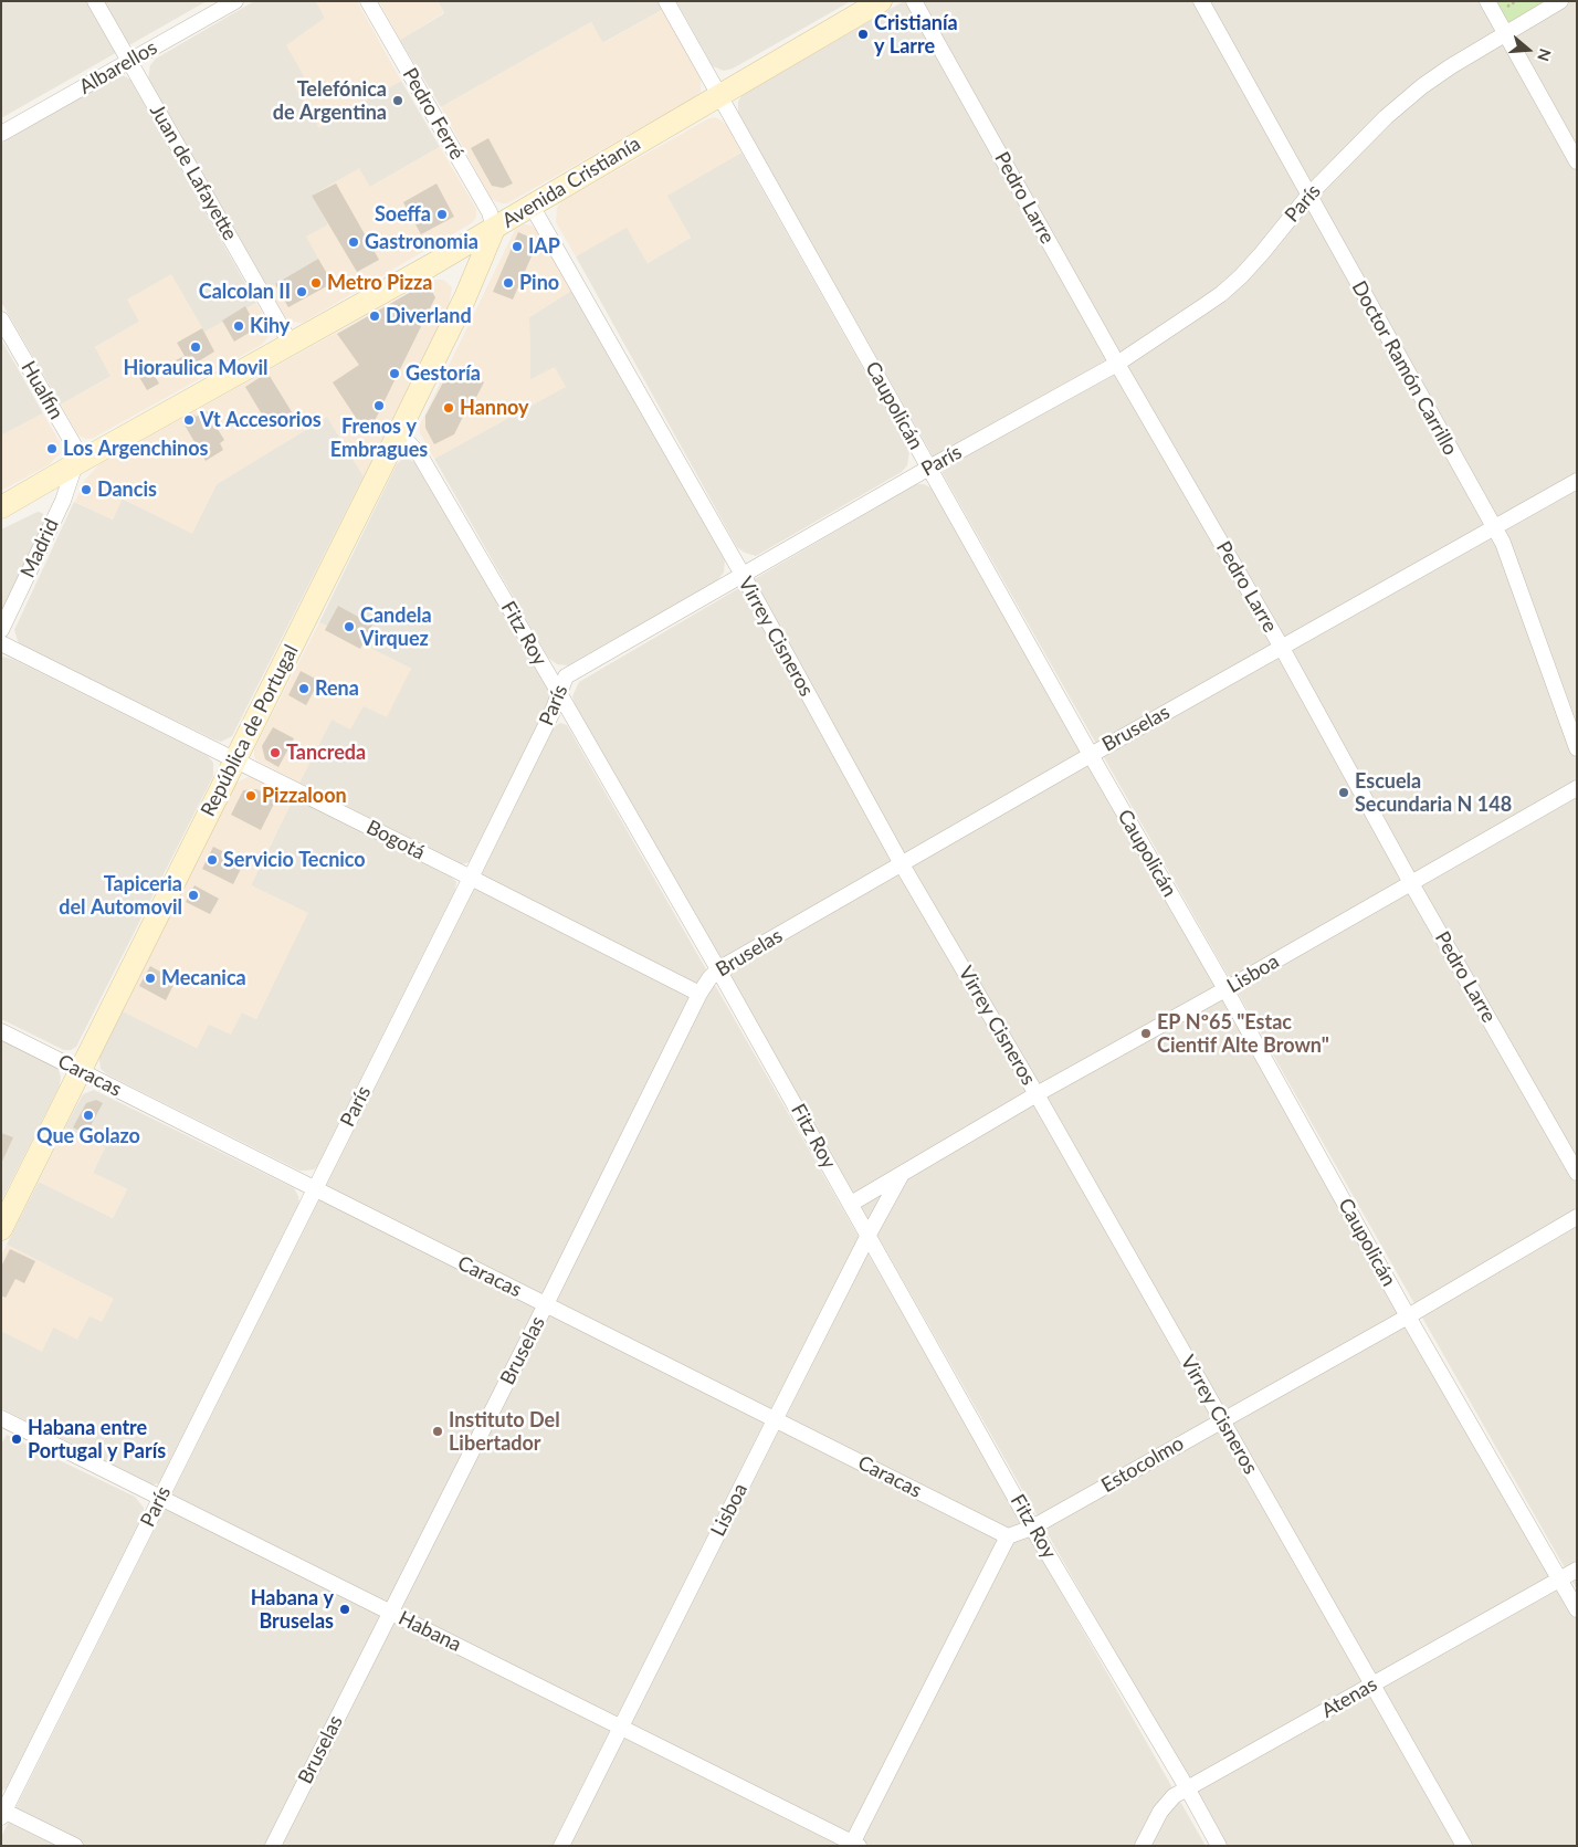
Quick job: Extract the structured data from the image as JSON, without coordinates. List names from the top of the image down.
{
  "streets": {
    "main road": ["Avenida Cristianía", "República de Portugal"],
    "street": [
      "Albarellos",
      "Pedro Ferré",
      "Juan de Lafayette",
      "Pedro Larre",
      "París",
      "Doctor Ramón Carrillo",
      "Hualfin",
      "Caupolicán",
      "Madrid",
      "Fitz Roy",
      "Virrey Cisneros",
      "Bruselas",
      "Bogotá",
      "Lisboa",
      "Caracas",
      "Estocolmo",
      "Habana",
      "Atenas"
    ]
  },
  "crossings": [
    ["Albarellos", "Juan de Lafayette"],
    ["Pedro Ferré", "Avenida Cristianía"],
    ["Pedro Ferré", "República de Portugal"],
    ["Juan de Lafayette", "Avenida Cristianía"],
    ["Avenida Cristianía", "Hualfin"],
    ["Avenida Cristianía", "Caupolicán"],
    ["Avenida Cristianía", "Madrid"],
    ["Avenida Cristianía", "Virrey Cisneros"],
    ["Avenida Cristianía", "República de Portugal"],
    ["Pedro Larre", "París"],
    ["Pedro Larre", "Bruselas"],
    ["Pedro Larre", "Lisboa"],
    ["París", "Doctor Ramón Carrillo"],
    ["París", "Caupolicán"],
    ["París", "Fitz Roy"],
    ["París", "Virrey Cisneros"],
    ["París", "Bogotá"],
    ["París", "Caracas"],
    ["París", "Habana"],
    ["Doctor Ramón Carrillo", "Bruselas"],
    ["Hualfin", "Madrid"],
    ["Caupolicán", "Bruselas"],
    ["Caupolicán", "Lisboa"],
    ["Caupolicán", "Estocolmo"],
    ["Caupolicán", "Atenas"],
    ["Fitz Roy", "Bruselas"],
    ["Fitz Roy", "República de Portugal"],
    ["Fitz Roy", "Lisboa"],
    ["Fitz Roy", "Estocolmo"],
    ["Fitz Roy", "Atenas"],
    ["Virrey Cisneros", "Bruselas"],
    ["Virrey Cisneros", "Lisboa"],
    ["Virrey Cisneros", "Estocolmo"],
    ["Virrey Cisneros", "Atenas"],
    ["Bruselas", "Bogotá"],
    ["Bruselas", "Caracas"],
    ["Bruselas", "Habana"],
    ["República de Portugal", "Bogotá"],
    ["República de Portugal", "Caracas"],
    ["Lisboa", "Caracas"],
    ["Lisboa", "Habana"],
    ["Caracas", "Estocolmo"]
  ],
  "places": [
    "Cristianía y Larre",
    "Telefónica de Argentina",
    "Soeffa",
    "Gastronomia",
    "IAP",
    "Metro Pizza",
    "Pino",
    "Calcolan II",
    "Diverland",
    "Kihy",
    "Hioraulica Movil",
    "Gestoría",
    "Frenos y Embragues",
    "Hannoy",
    "Vt Accesorios",
    "Los Argenchinos",
    "Dancis",
    "Candela Virquez",
    "Rena",
    "Tancreda",
    "Escuela Secundaria N 148",
    "Pizzaloon",
    "Servicio Tecnico",
    "Tapiceria del Automovil",
    "Mecanica",
    "EP Nº65 \"Estac Cientif Alte Brown\"",
    "Que Golazo",
    "Instituto Del Libertador",
    "Habana entre Portugal y París",
    "Habana y Bruselas"
  ],
  "north": "right"
}
